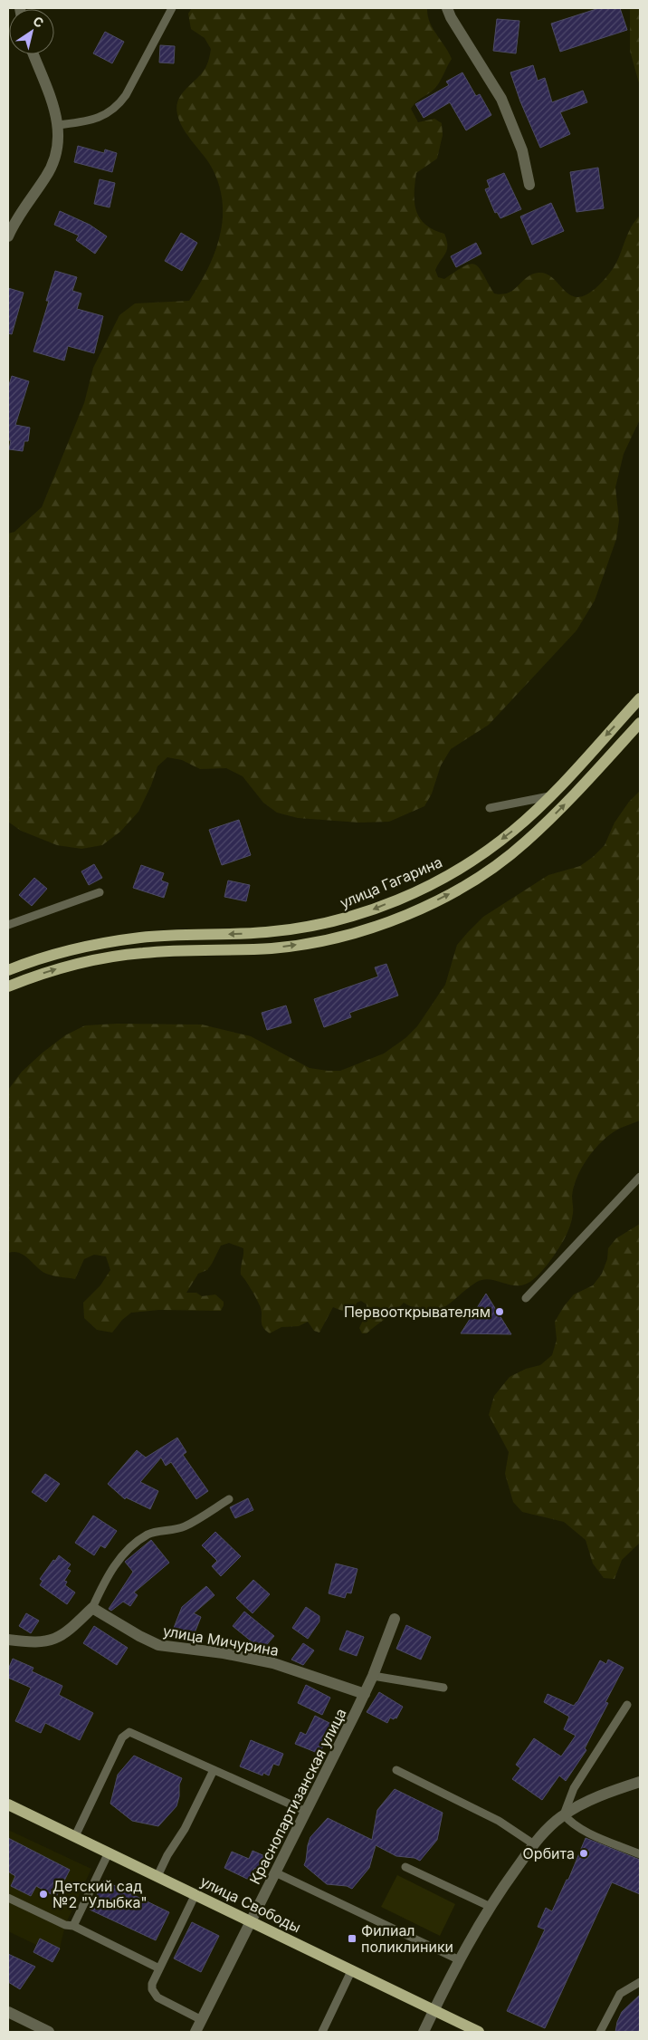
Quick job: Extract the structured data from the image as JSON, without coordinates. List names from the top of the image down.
{
  "streets": {
    "main road": ["улица Гагарина", "улица Свободы"],
    "street": ["улица Мичурина", "Краснопартизанская улица"]
  },
  "crossings": [
    ["улица Мичурина", "Краснопартизанская улица"],
    ["Краснопартизанская улица", "улица Свободы"]
  ],
  "places": {
    "other": ["Первооткрывателям", "Орбита", "Детский сад №2 \"Улыбка\""],
    "transit": ["Филиал поликлиники"]
  },
  "north": "top right"
}
